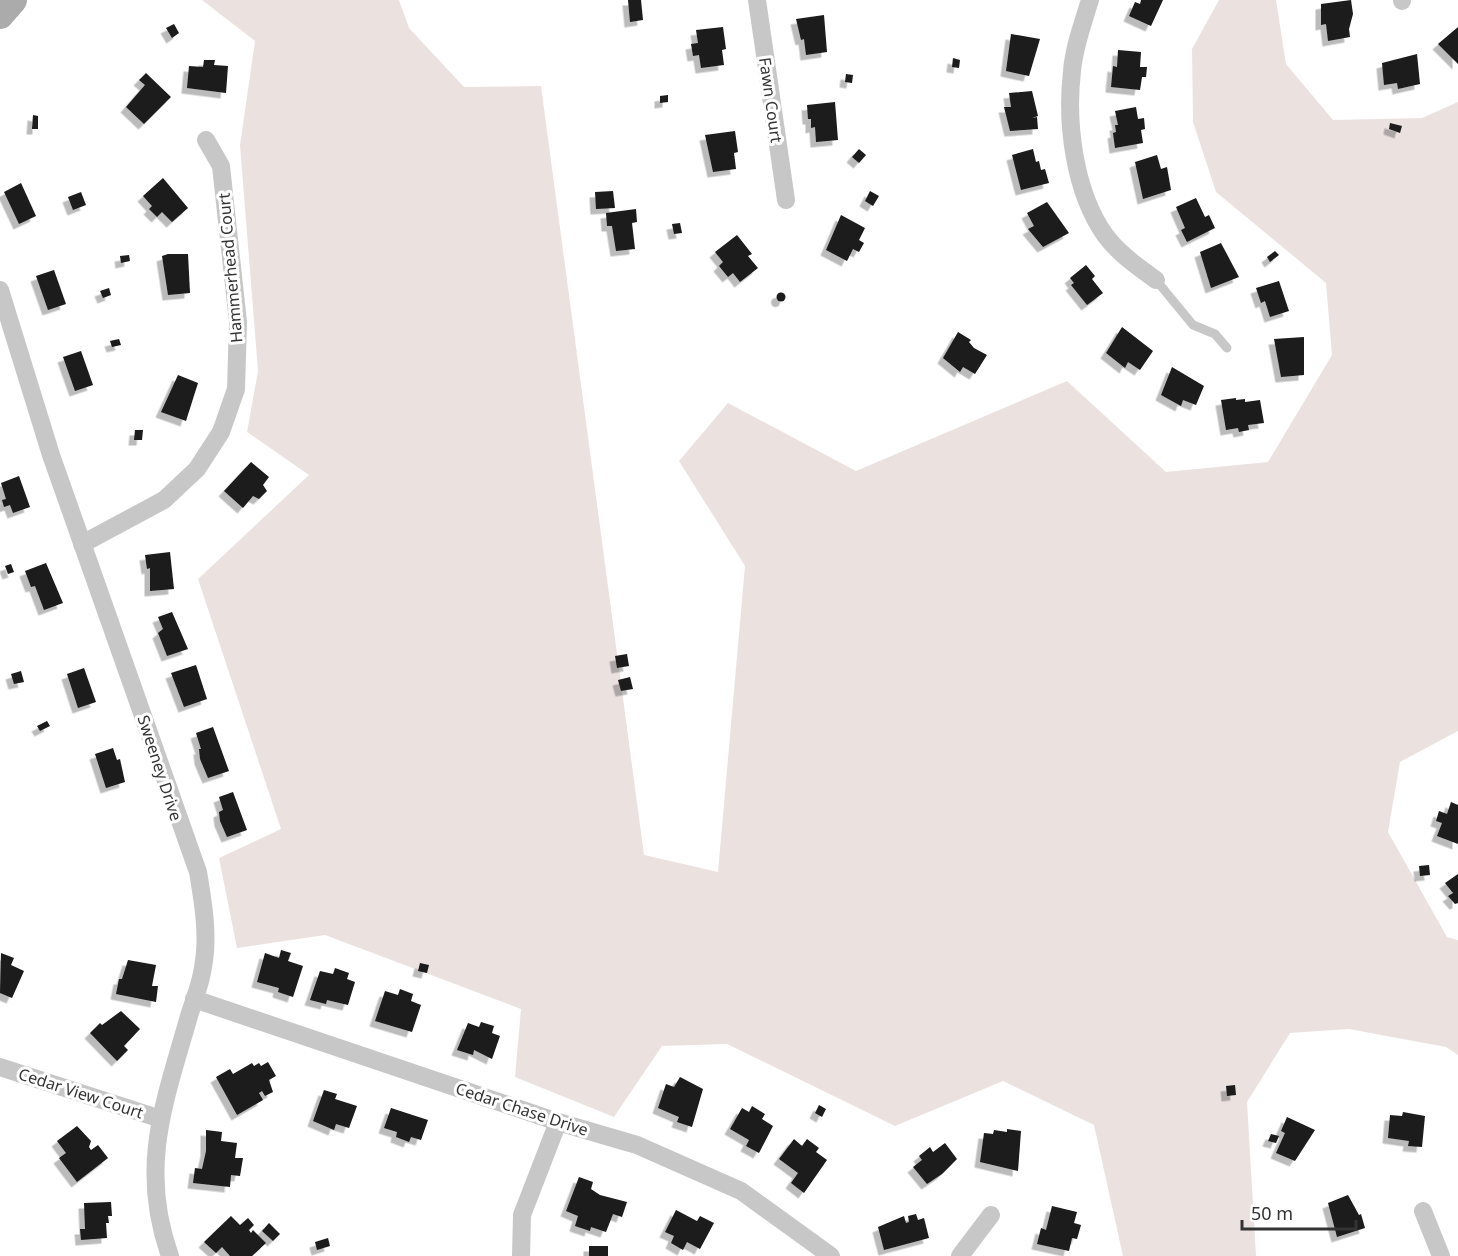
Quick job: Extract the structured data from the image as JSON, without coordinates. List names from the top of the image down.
{
  "streets": {
    "street": [
      "Fawn Court",
      "Hammerhead Court",
      "Sweeney Drive",
      "Cedar View Court",
      "Cedar Chase Drive"
    ]
  },
  "crossings": [
    ["Hammerhead Court", "Sweeney Drive"],
    ["Sweeney Drive", "Cedar View Court"],
    ["Sweeney Drive", "Cedar Chase Drive"]
  ],
  "scale_bar": "50 m"
}
